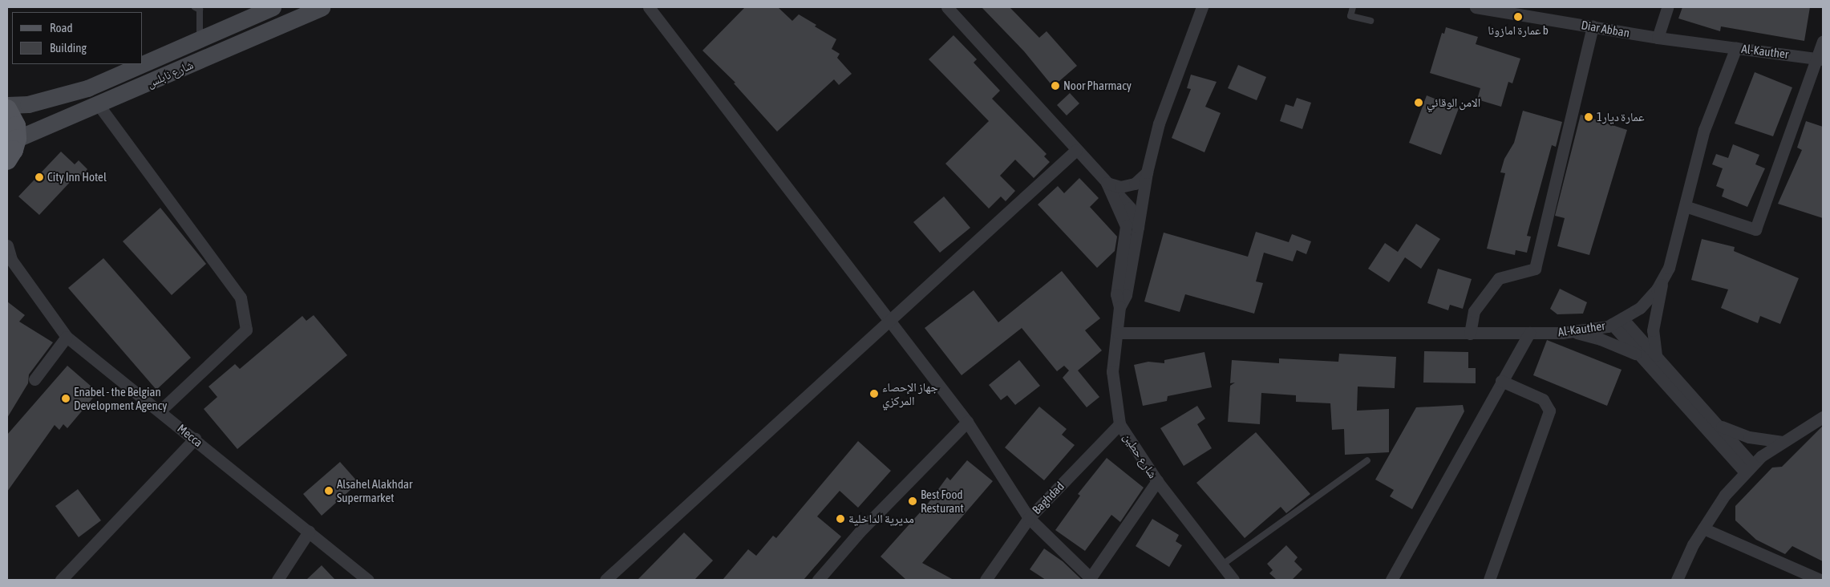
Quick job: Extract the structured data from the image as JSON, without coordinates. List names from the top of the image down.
{
  "streets": {
    "main road": ["شارع نابلس"],
    "street": [
      "Diar Abban",
      "Al-Kauther",
      "Mecca",
      "شارع حطين",
      "Baghdad"
    ]
  },
  "crossings": [
    ["Diar Abban", "Al-Kauther"],
    ["Al-Kauther", "شارع حطين"],
    ["شارع حطين", "Baghdad"]
  ],
  "places": [
    "عمارة امازونا b",
    "Noor Pharmacy",
    "الامن الوقائي",
    "عمارة ديار1",
    "City Inn Hotel",
    "جهاز الإحصاء المركزي",
    "Enabel - the Belgian Development Agency",
    "Alsahel Alakhdar Supermarket",
    "Best Food Resturant",
    "مديرية الداخلية"
  ],
  "legend": ["Road", "Building"]
}
